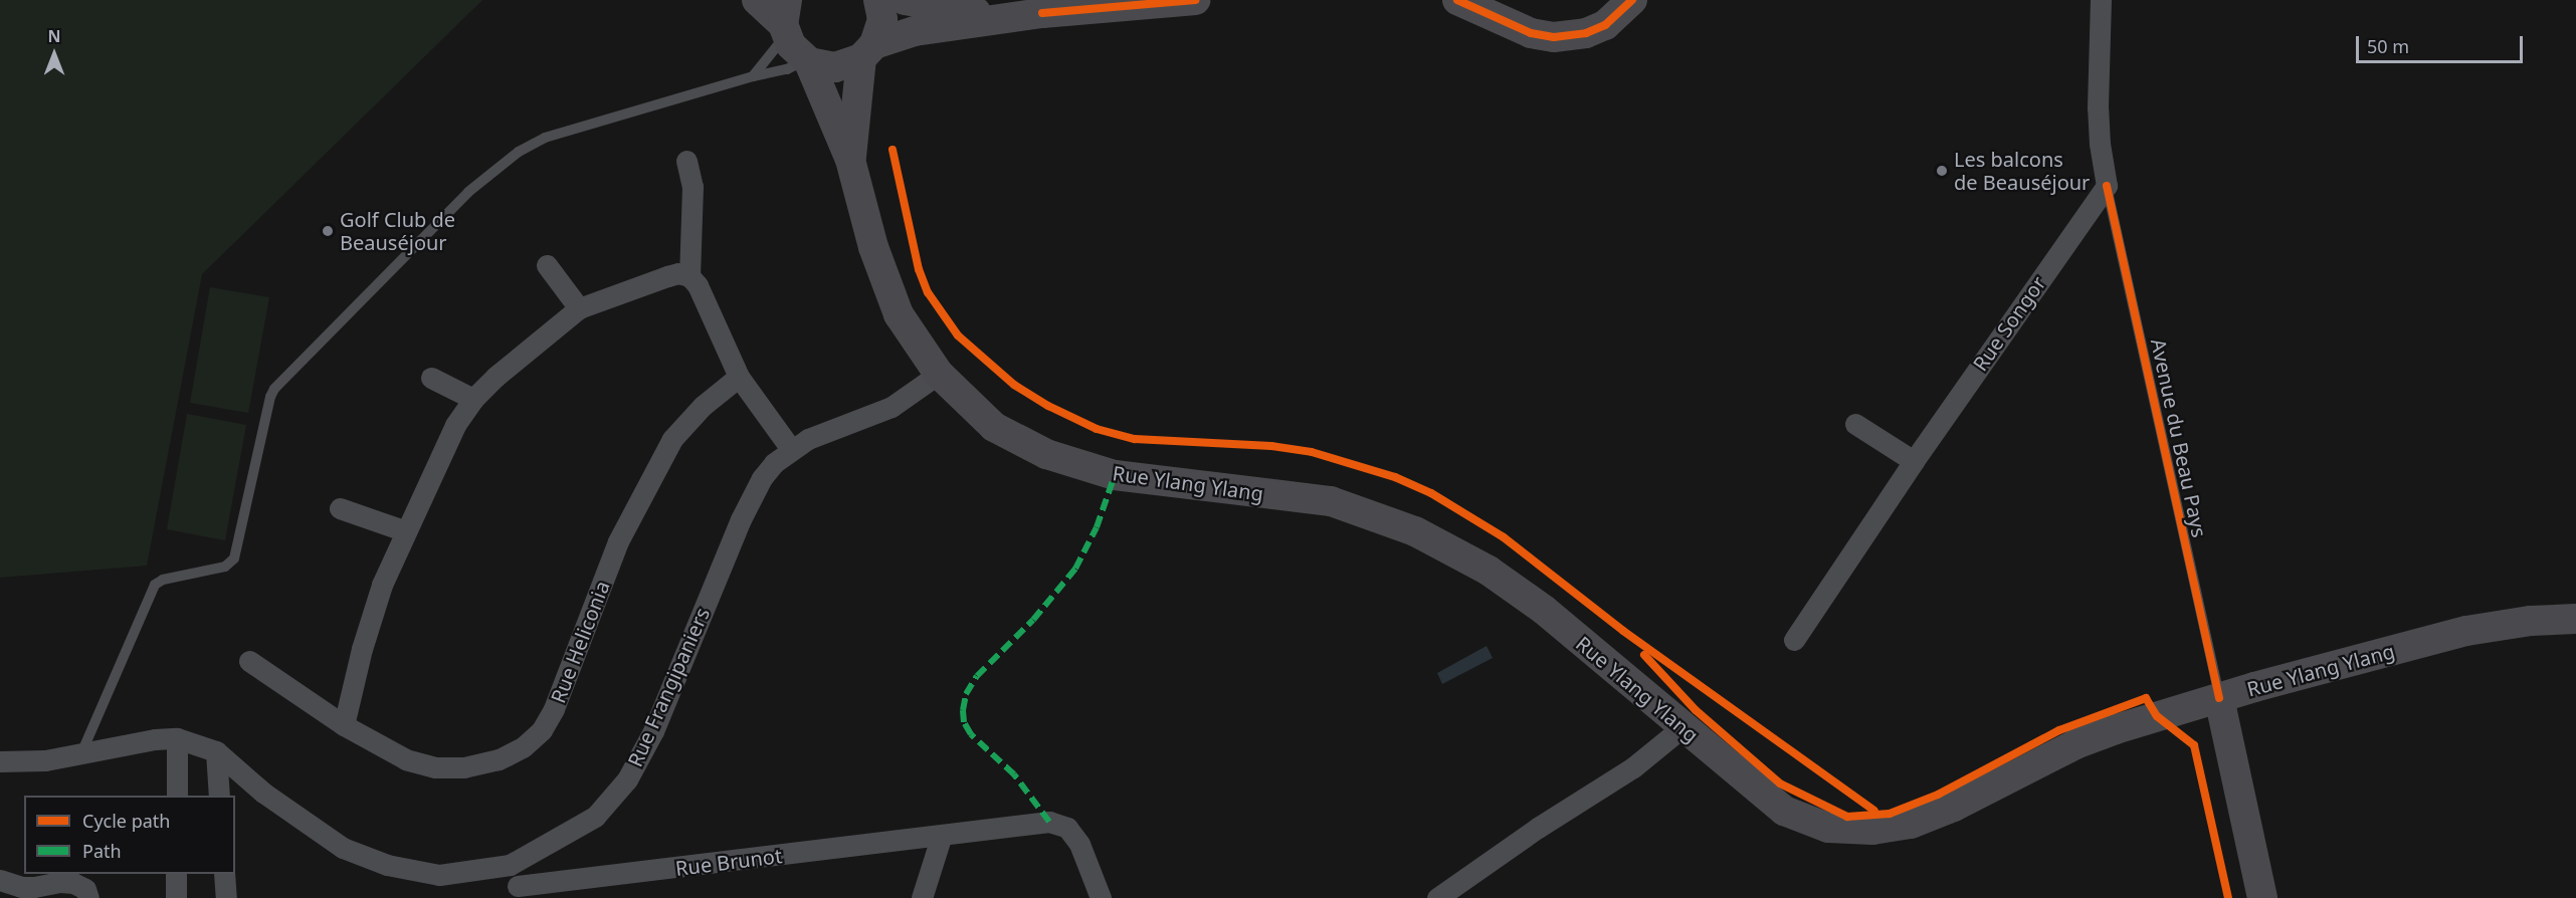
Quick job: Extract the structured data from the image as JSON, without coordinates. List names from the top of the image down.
{
  "streets": {
    "street": [
      "Rue Songor",
      "Avenue du Beau Pays",
      "Rue Ylang Ylang",
      "Rue Heliconia",
      "Rue Frangipaniers",
      "Rue Brunot"
    ]
  },
  "crossings": [
    ["Rue Songor", "Avenue du Beau Pays"],
    ["Avenue du Beau Pays", "Rue Ylang Ylang"],
    ["Rue Ylang Ylang", "Rue Frangipaniers"]
  ],
  "places": ["Les balcons de Beauséjour", "Golf Club de Beauséjour"],
  "legend": ["Cycle path", "Path"],
  "scale_bar": "50 m",
  "north": "top"
}
